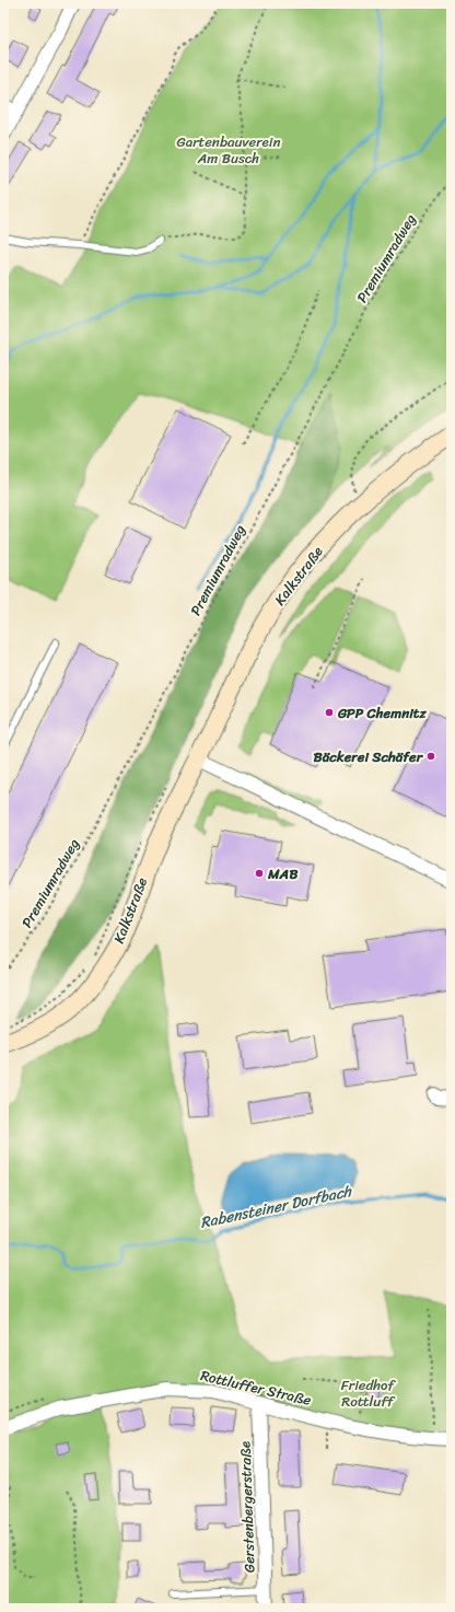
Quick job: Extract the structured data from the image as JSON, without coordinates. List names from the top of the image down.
{
  "streets": {
    "main road": ["Kalkstraße"],
    "street": ["Rottluffer Straße", "Gerstenbergerstraße"],
    "path": ["Premiumradweg"]
  },
  "crossings": [
    ["Rottluffer Straße", "Gerstenbergerstraße"]
  ],
  "water": ["Rabensteiner Dorfbach"],
  "parks": ["Gartenbauverein Am Busch", "Friedhof Rottluff"],
  "places": ["GPP Chemnitz", "Bäckerei Schäfer", "MAB"]
}
